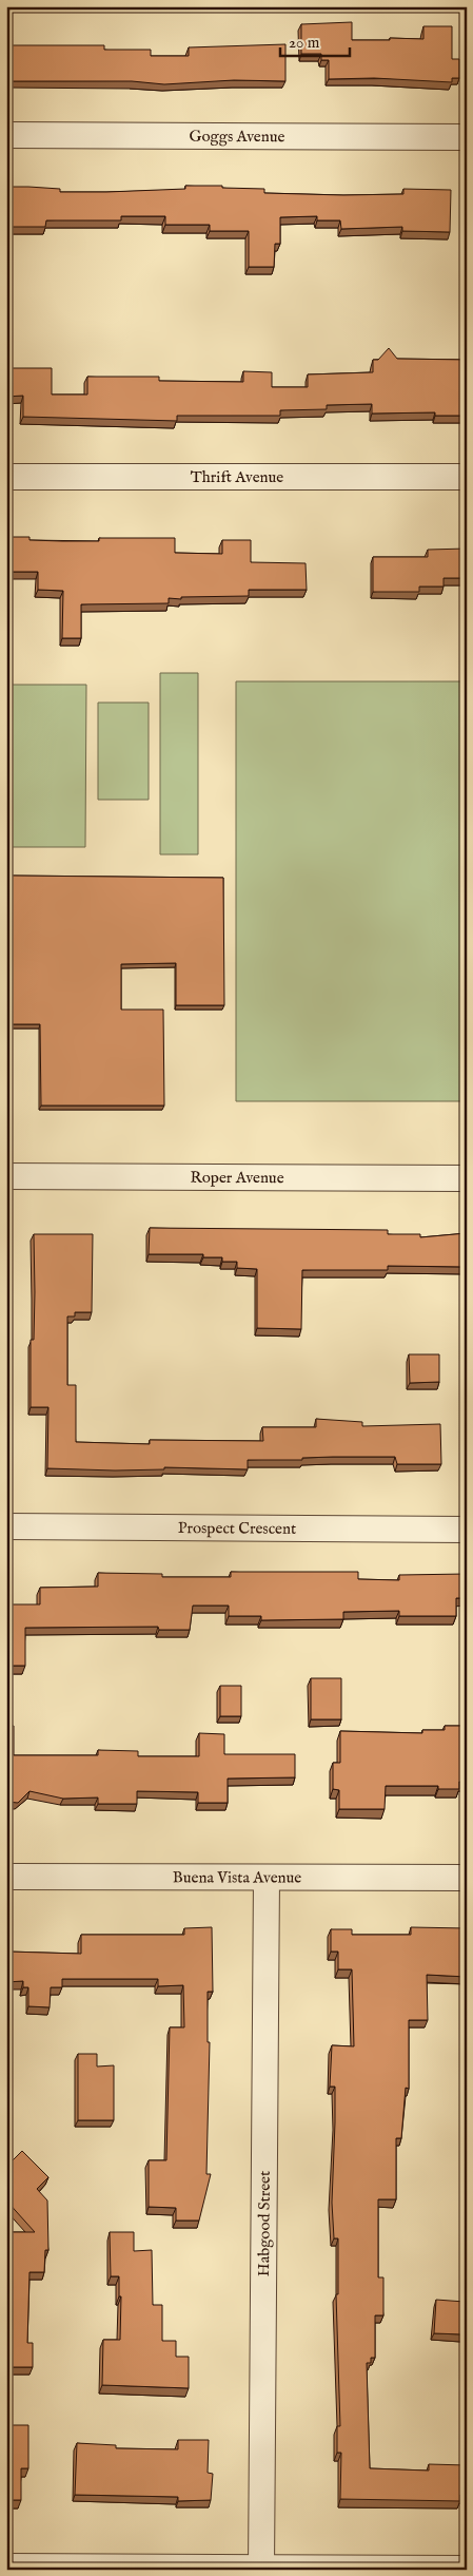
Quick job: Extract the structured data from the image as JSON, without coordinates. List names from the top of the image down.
{
  "streets": {
    "street": [
      "Goggs Avenue",
      "Thrift Avenue",
      "Roper Avenue",
      "Prospect Crescent",
      "Buena Vista Avenue",
      "Habgood Street"
    ]
  },
  "crossings": [
    ["Buena Vista Avenue", "Habgood Street"]
  ],
  "scale_bar": "20 m"
}
